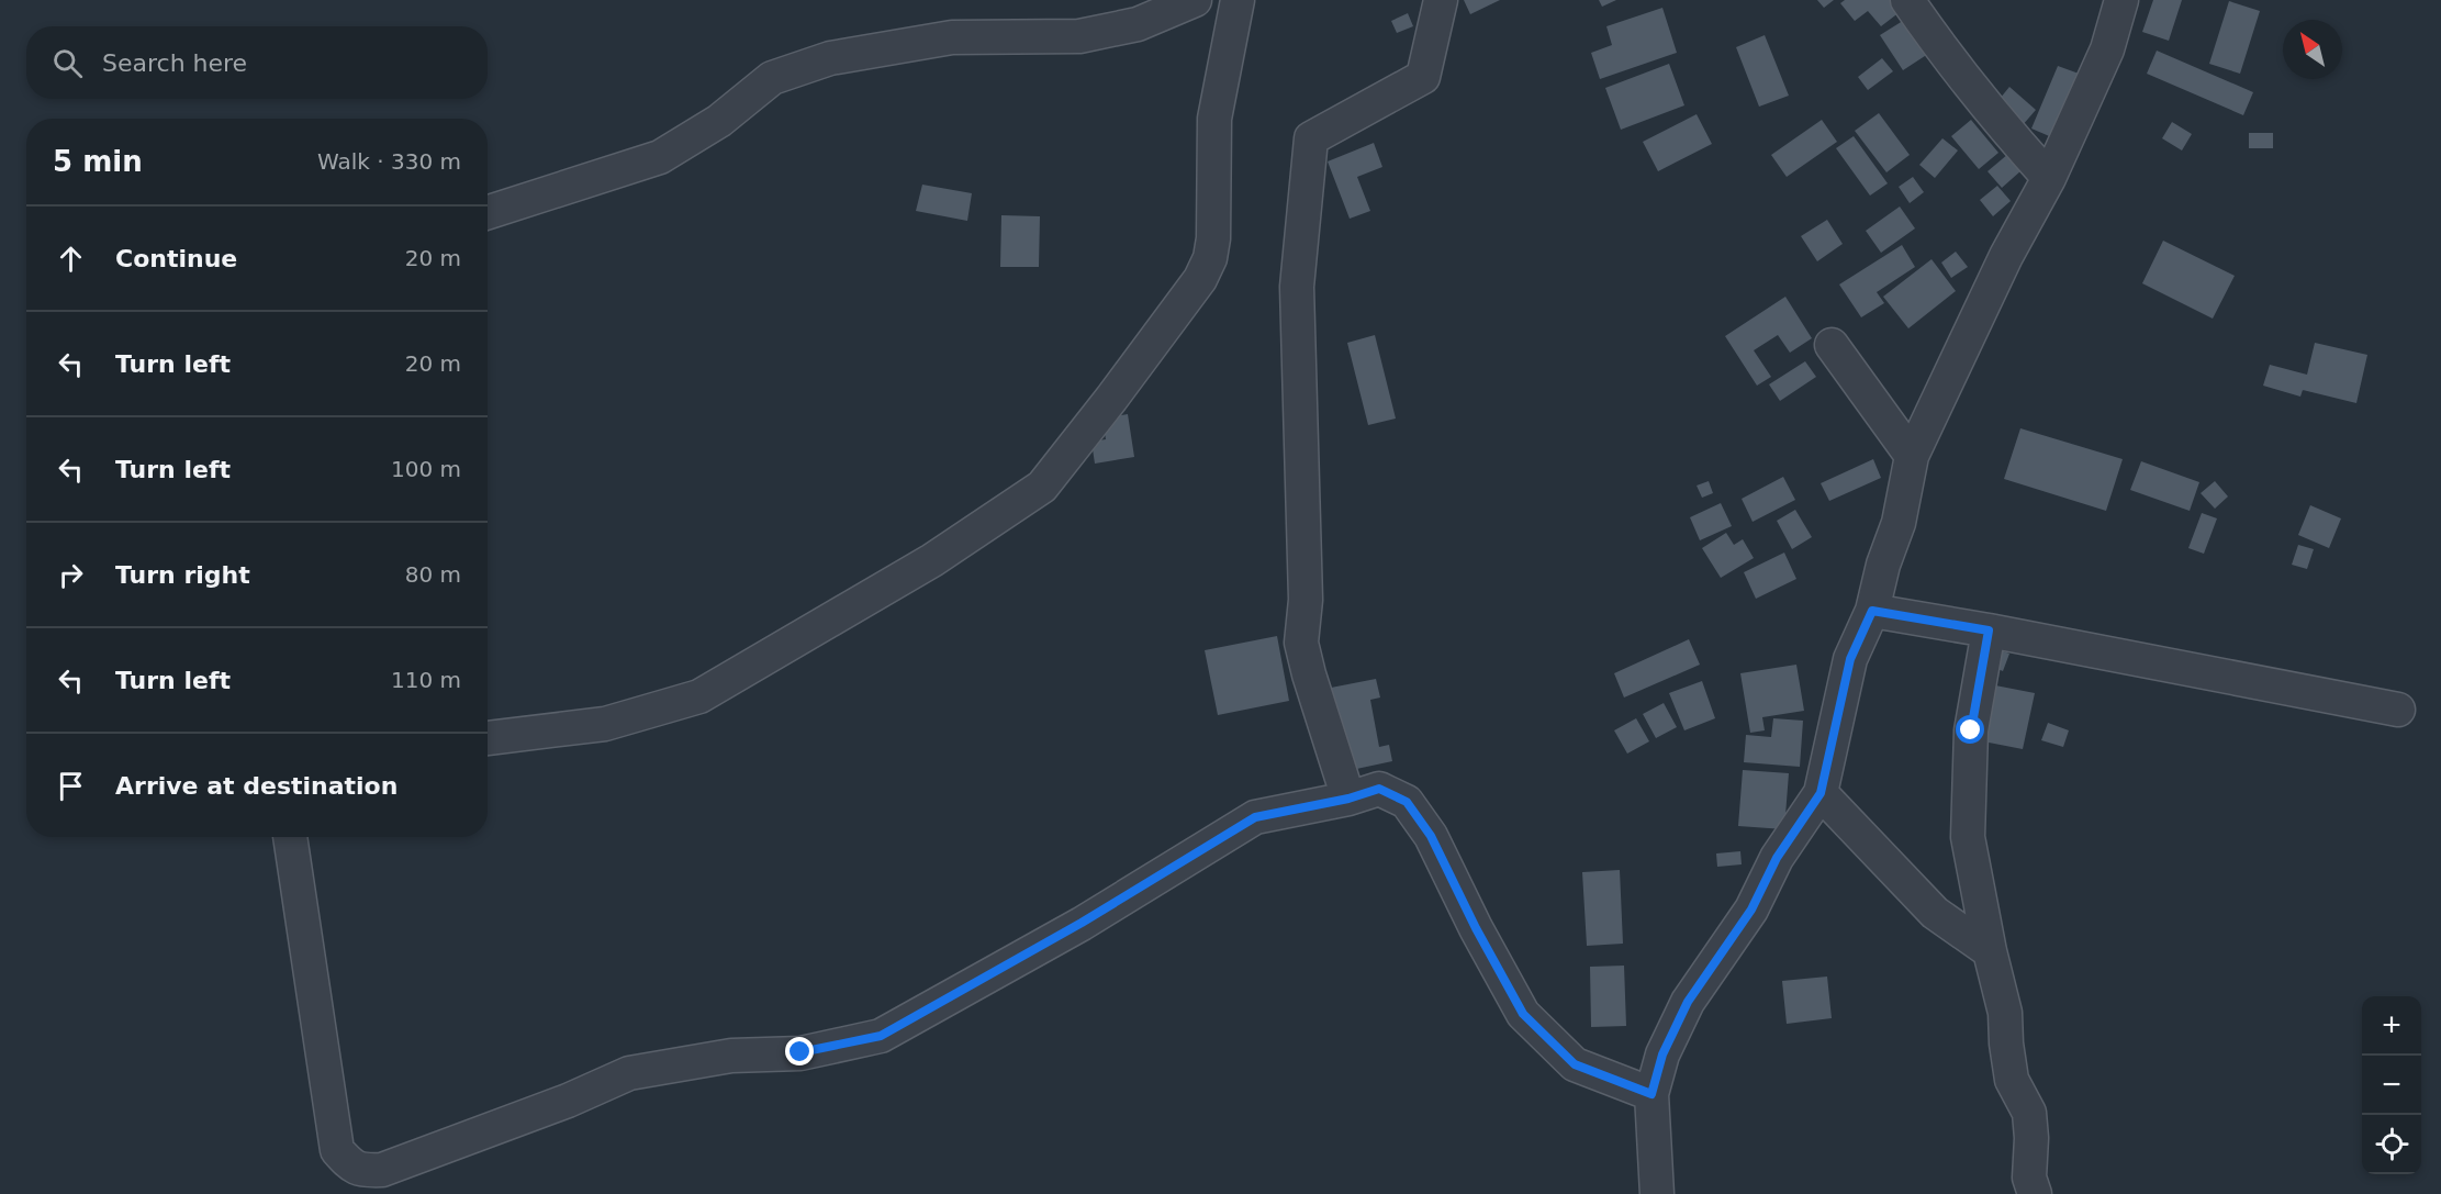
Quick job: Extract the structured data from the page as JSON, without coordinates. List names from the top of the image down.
{
  "north": "top left",
  "page": {
    "search": "Search here",
    "heading": ["5 min", "Walk · 330 m"],
    "list": [
      ["Continue", "20 m"],
      ["Turn left", "20 m"],
      ["Turn left", "100 m"],
      ["Turn right", "80 m"],
      ["Turn left", "110 m"],
      "Arrive at destination"
    ],
    "map_buttons": ["+", "−"]
  }
}
